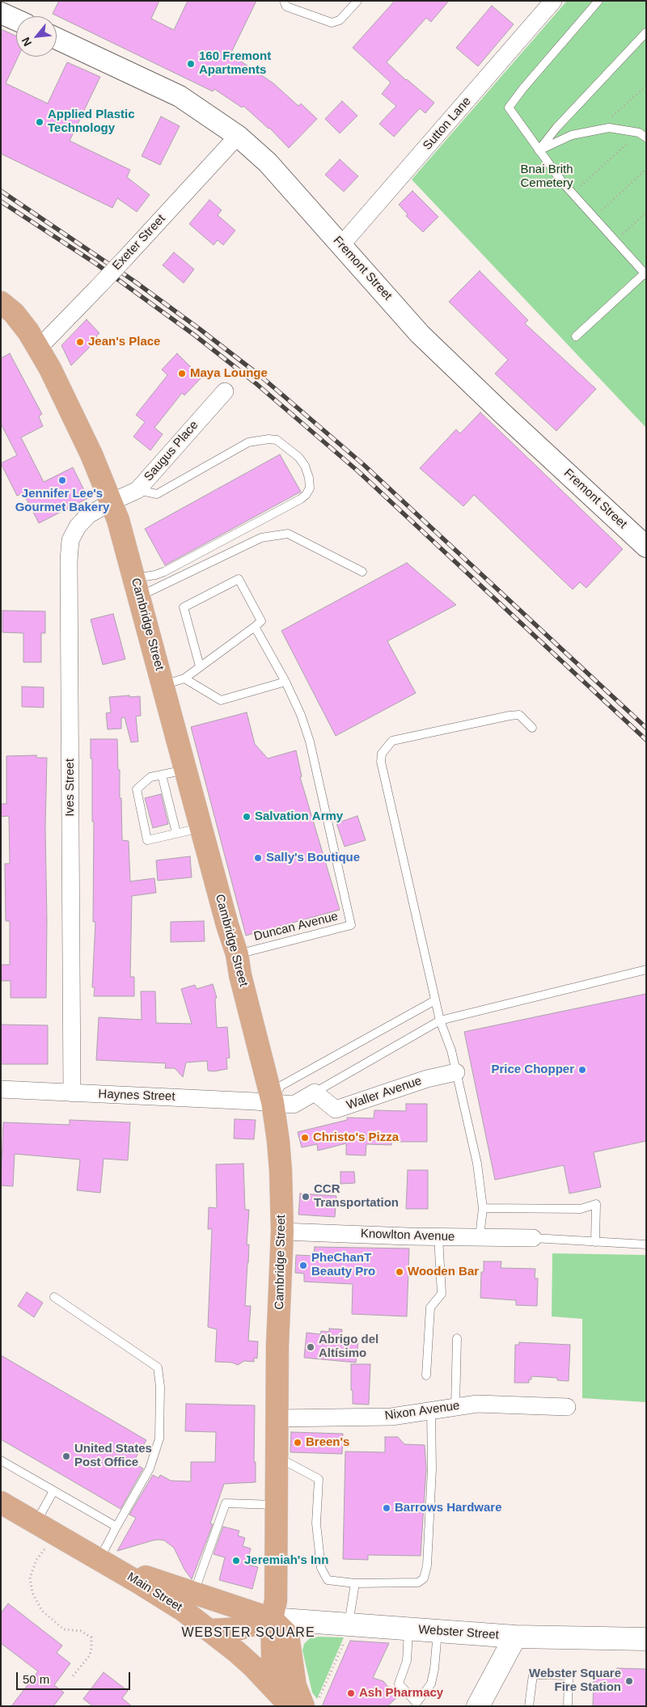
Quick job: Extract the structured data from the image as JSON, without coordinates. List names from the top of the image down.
{
  "streets": {
    "main road": ["Cambridge Street", "Main Street", "Webster Street"],
    "street": [
      "Sutton Lane",
      "Exeter Street",
      "Fremont Street",
      "Saugus Place",
      "Ives Street",
      "Waller Avenue",
      "Haynes Street",
      "Knowlton Avenue",
      "Nixon Avenue"
    ],
    "lane": ["Duncan Avenue"]
  },
  "crossings": [
    ["Sutton Lane", "Fremont Street"],
    ["Exeter Street", "Fremont Street"],
    ["Exeter Street", "Cambridge Street"],
    ["Saugus Place", "Cambridge Street"],
    ["Saugus Place", "Ives Street"],
    ["Cambridge Street", "Ives Street"],
    ["Cambridge Street", "Duncan Avenue"],
    ["Cambridge Street", "Haynes Street"],
    ["Cambridge Street", "Knowlton Avenue"],
    ["Cambridge Street", "Nixon Avenue"],
    ["Cambridge Street", "Main Street"],
    ["Cambridge Street", "Webster Street"],
    ["Ives Street", "Haynes Street"],
    ["Main Street", "Webster Street"]
  ],
  "districts": ["WEBSTER SQUARE"],
  "parks": ["Bnai Brith Cemetery"],
  "places": [
    "160 Fremont Apartments",
    "Applied Plastic Technology",
    "Jean's Place",
    "Maya Lounge",
    "Jennifer Lee's Gourmet Bakery",
    "Salvation Army",
    "Sally's Boutique",
    "Price Chopper",
    "Christo's Pizza",
    "CCR Transportation",
    "PheChanT Beauty Pro",
    "Wooden Bar",
    "Abrigo del Altísimo",
    "Breen's",
    "United States Post Office",
    "Barrows Hardware",
    "Jeremiah's Inn",
    "Webster Square Fire Station",
    "Ash Pharmacy"
  ],
  "scale_bar": "50 m",
  "north": "bottom left"
}
